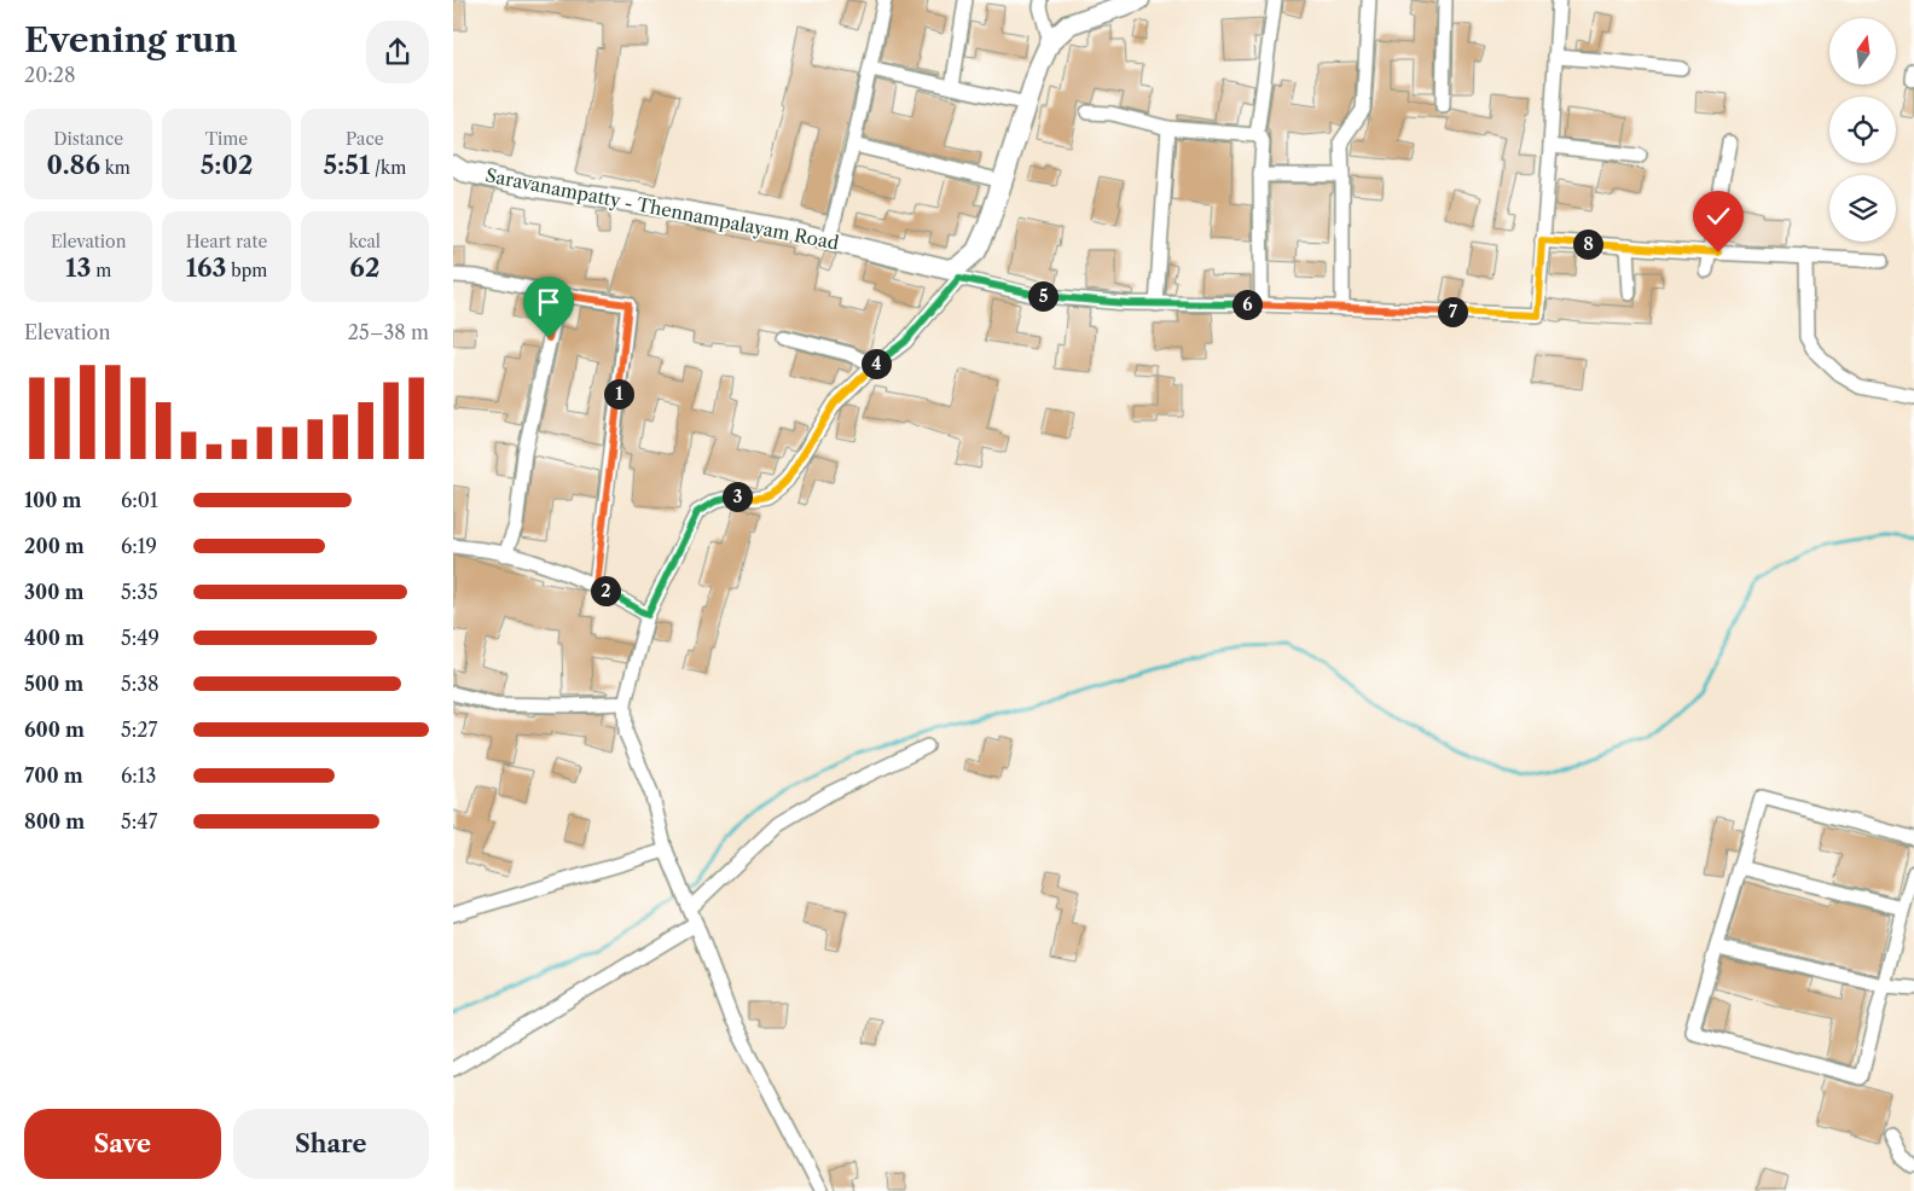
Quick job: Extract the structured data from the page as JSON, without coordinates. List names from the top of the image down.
{
  "streets": {
    "main road": ["Saravanampatty - Thennampalayam Road"]
  },
  "north": "top",
  "page": {
    "heading": ["Evening run", "20:28"],
    "stats": [
      ["Distance", "0.86 km"],
      ["Time", "5:02"],
      ["Pace", "5:51 /km"],
      ["Elevation", "13 m"],
      ["Heart rate", "163 bpm"],
      ["kcal", "62"]
    ],
    "pins": [
      "8",
      "5",
      "6",
      "7",
      "4",
      "1",
      "3",
      "2"
    ],
    "chart": ["Elevation", "25–38 m"],
    "list": [
      {
        "name": "100 m",
        "note": "6:01"
      },
      {
        "name": "200 m",
        "note": "6:19"
      },
      {
        "name": "300 m",
        "note": "5:35"
      },
      {
        "name": "400 m",
        "note": "5:49"
      },
      {
        "name": "500 m",
        "note": "5:38"
      },
      {
        "name": "600 m",
        "note": "5:27"
      },
      {
        "name": "700 m",
        "note": "6:13"
      },
      {
        "name": "800 m",
        "note": "5:47"
      }
    ],
    "buttons": ["Save", "Share"]
  }
}
